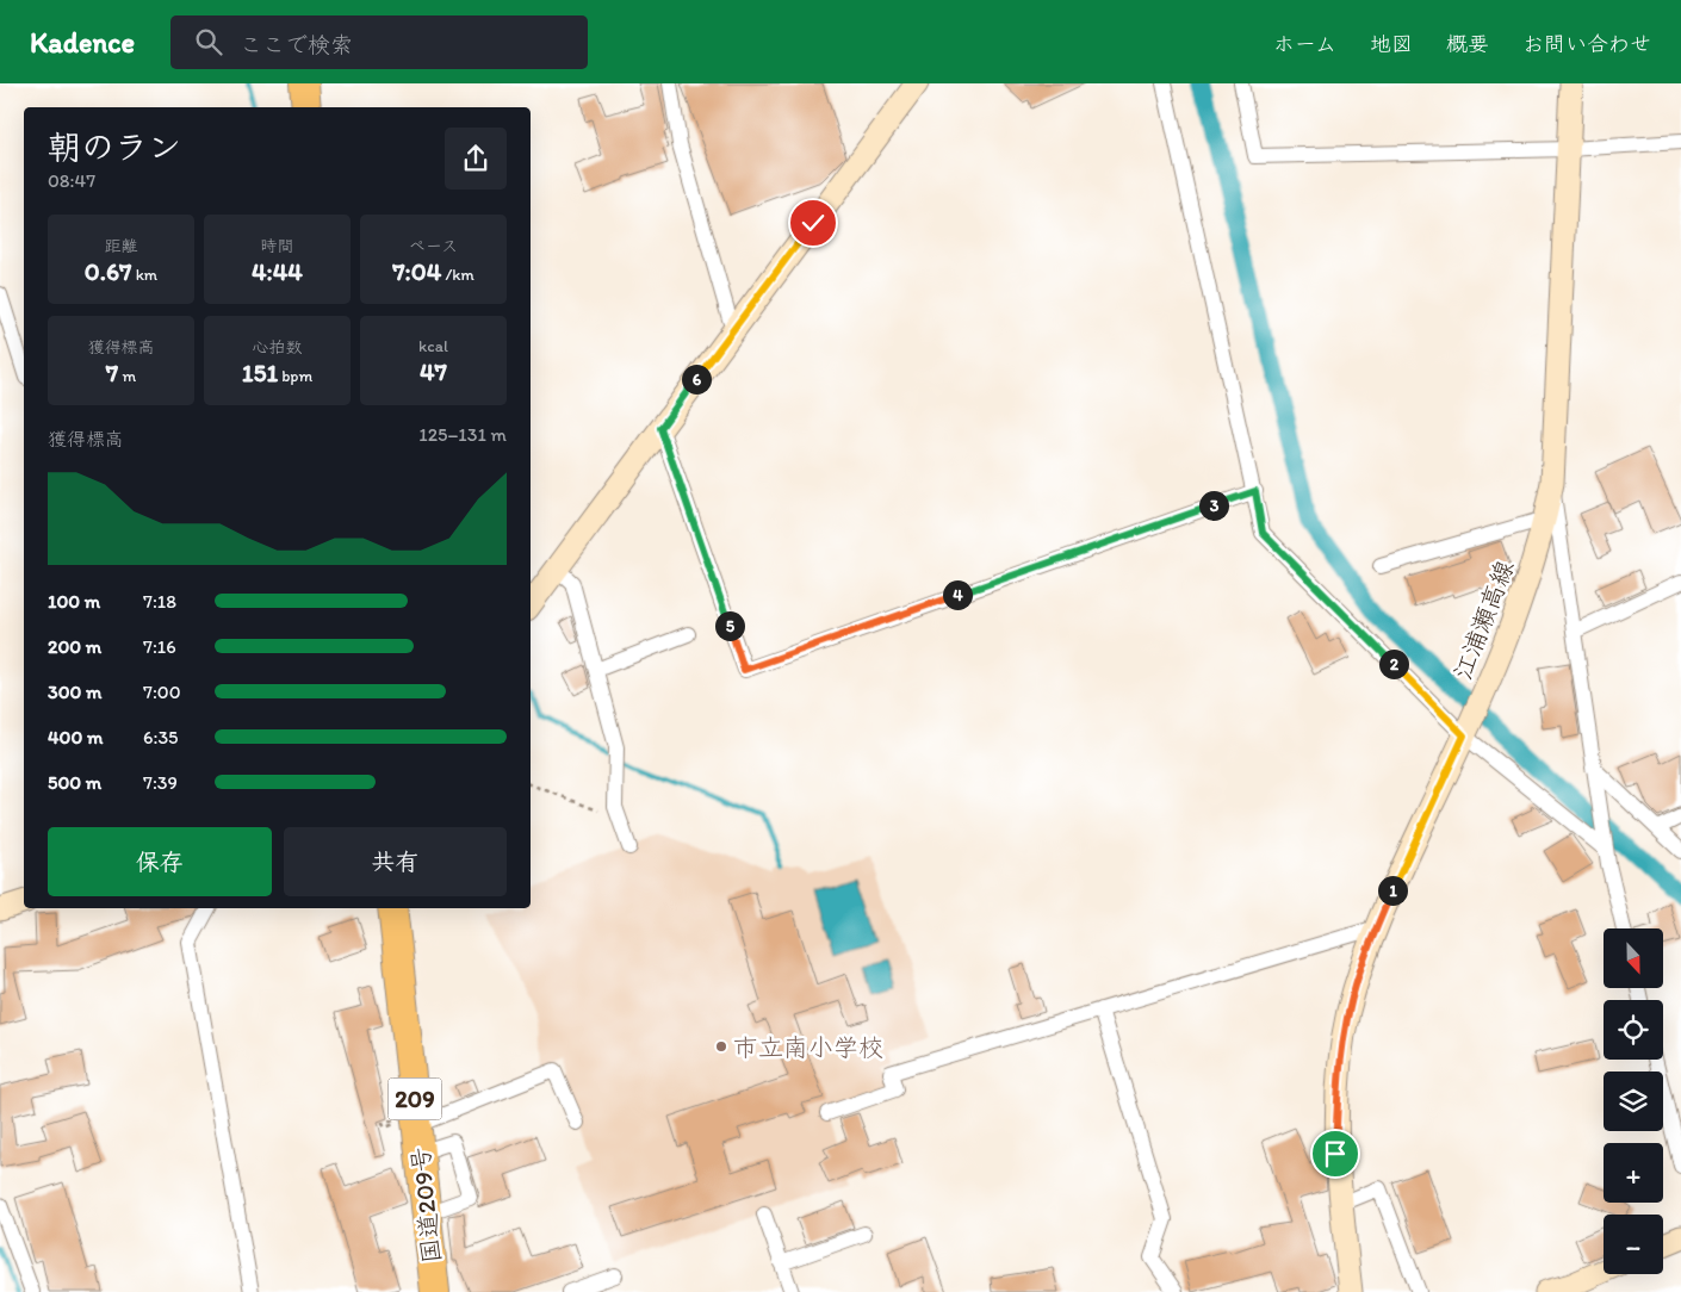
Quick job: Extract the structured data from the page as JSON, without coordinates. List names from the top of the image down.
{
  "streets": {
    "highway": ["209", "国道209号"],
    "main road": ["江浦瀬高線"]
  },
  "places": ["市立南小学校"],
  "north": "bottom",
  "page": {
    "header": "Kadence",
    "search": "ここで検索",
    "nav": [
      "ホーム",
      "地図",
      "概要",
      "お問い合わせ"
    ],
    "heading": ["朝のラン", "08:47"],
    "stats": [
      ["距離", "0.67 km"],
      ["時間", "4:44"],
      ["ペース", "7:04 /km"],
      ["獲得標高", "7 m"],
      ["心拍数", "151 bpm"],
      ["kcal", "47"]
    ],
    "pins": [
      "6",
      "3",
      "4",
      "5",
      "2",
      "1"
    ],
    "chart": ["獲得標高", "125–131 m"],
    "list": [
      {
        "name": "100 m",
        "note": "7:18"
      },
      {
        "name": "200 m",
        "note": "7:16"
      },
      {
        "name": "300 m",
        "note": "7:00"
      },
      {
        "name": "400 m",
        "note": "6:35"
      },
      {
        "name": "500 m",
        "note": "7:39"
      }
    ],
    "buttons": ["保存", "共有"],
    "map_buttons": ["+", "−"]
  }
}
